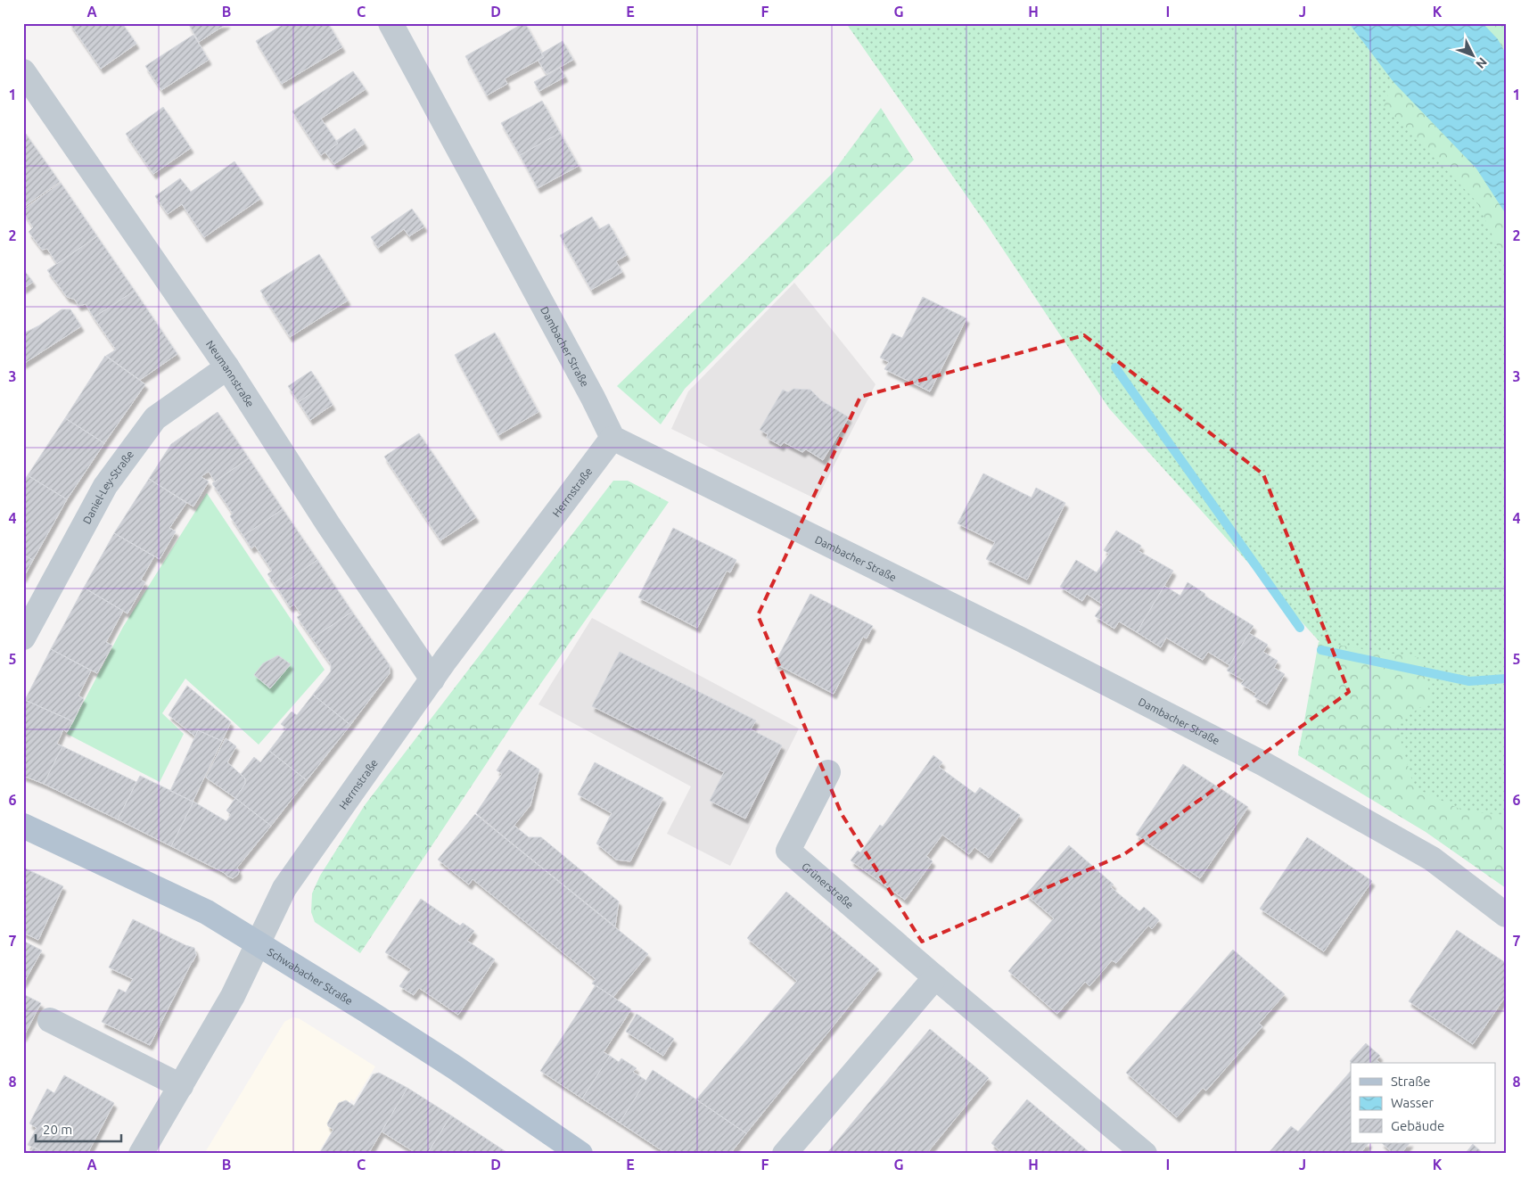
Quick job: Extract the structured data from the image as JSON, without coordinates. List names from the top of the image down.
{
  "streets": {
    "main road": ["Schwabacher Straße"],
    "street": [
      "Dambacher Straße",
      "Neumannstraße",
      "Daniel-Ley-Straße",
      "Herrnstraße",
      "Grünerstraße"
    ]
  },
  "crossings": [
    ["Dambacher Straße", "Herrnstraße"],
    ["Neumannstraße", "Daniel-Ley-Straße"],
    ["Neumannstraße", "Herrnstraße"],
    ["Herrnstraße", "Schwabacher Straße"]
  ],
  "legend": ["Straße", "Wasser", "Gebäude"],
  "scale_bar": "20 m",
  "north": "bottom right",
  "grid": {
    "columns": [
      "A",
      "B",
      "C",
      "D",
      "E",
      "F",
      "G",
      "H",
      "I",
      "J",
      "K"
    ],
    "rows": [
      "1",
      "2",
      "3",
      "4",
      "5",
      "6",
      "7",
      "8"
    ]
  }
}
